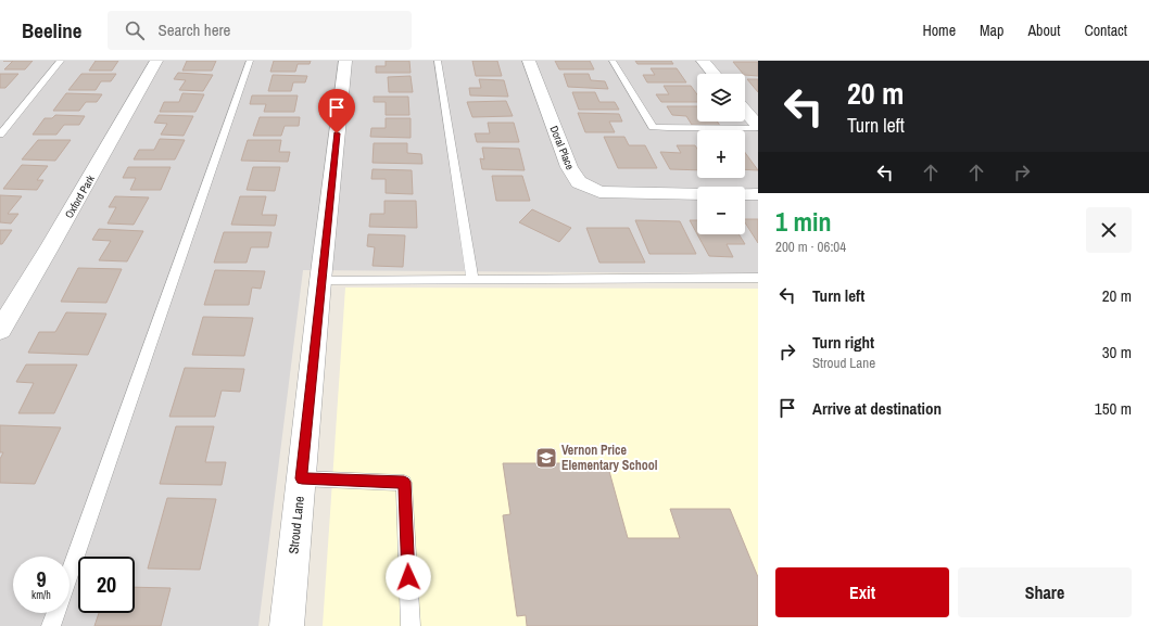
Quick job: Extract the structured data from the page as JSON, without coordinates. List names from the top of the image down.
{
  "streets": {
    "street": ["Doral Place", "Oxford Park", "Stroud Lane"]
  },
  "places": {
    "school or university": ["Vernon Price Elementary School"]
  },
  "page": {
    "header": "Beeline",
    "search": "Search here",
    "nav": [
      "Home",
      "Map",
      "About",
      "Contact"
    ],
    "turn": ["20 m", "Turn left"],
    "map_buttons": ["+", "−"],
    "heading": ["1 min", "200 m · 06:04"],
    "list": [
      {
        "name": "Turn left",
        "value": "20 m"
      },
      {
        "name": "Turn right",
        "note": "Stroud Lane",
        "value": "30 m"
      },
      {
        "name": "Arrive at destination",
        "value": "150 m"
      }
    ],
    "speed": "9 km/h",
    "limit": "20",
    "buttons": ["Exit", "Share"]
  }
}
